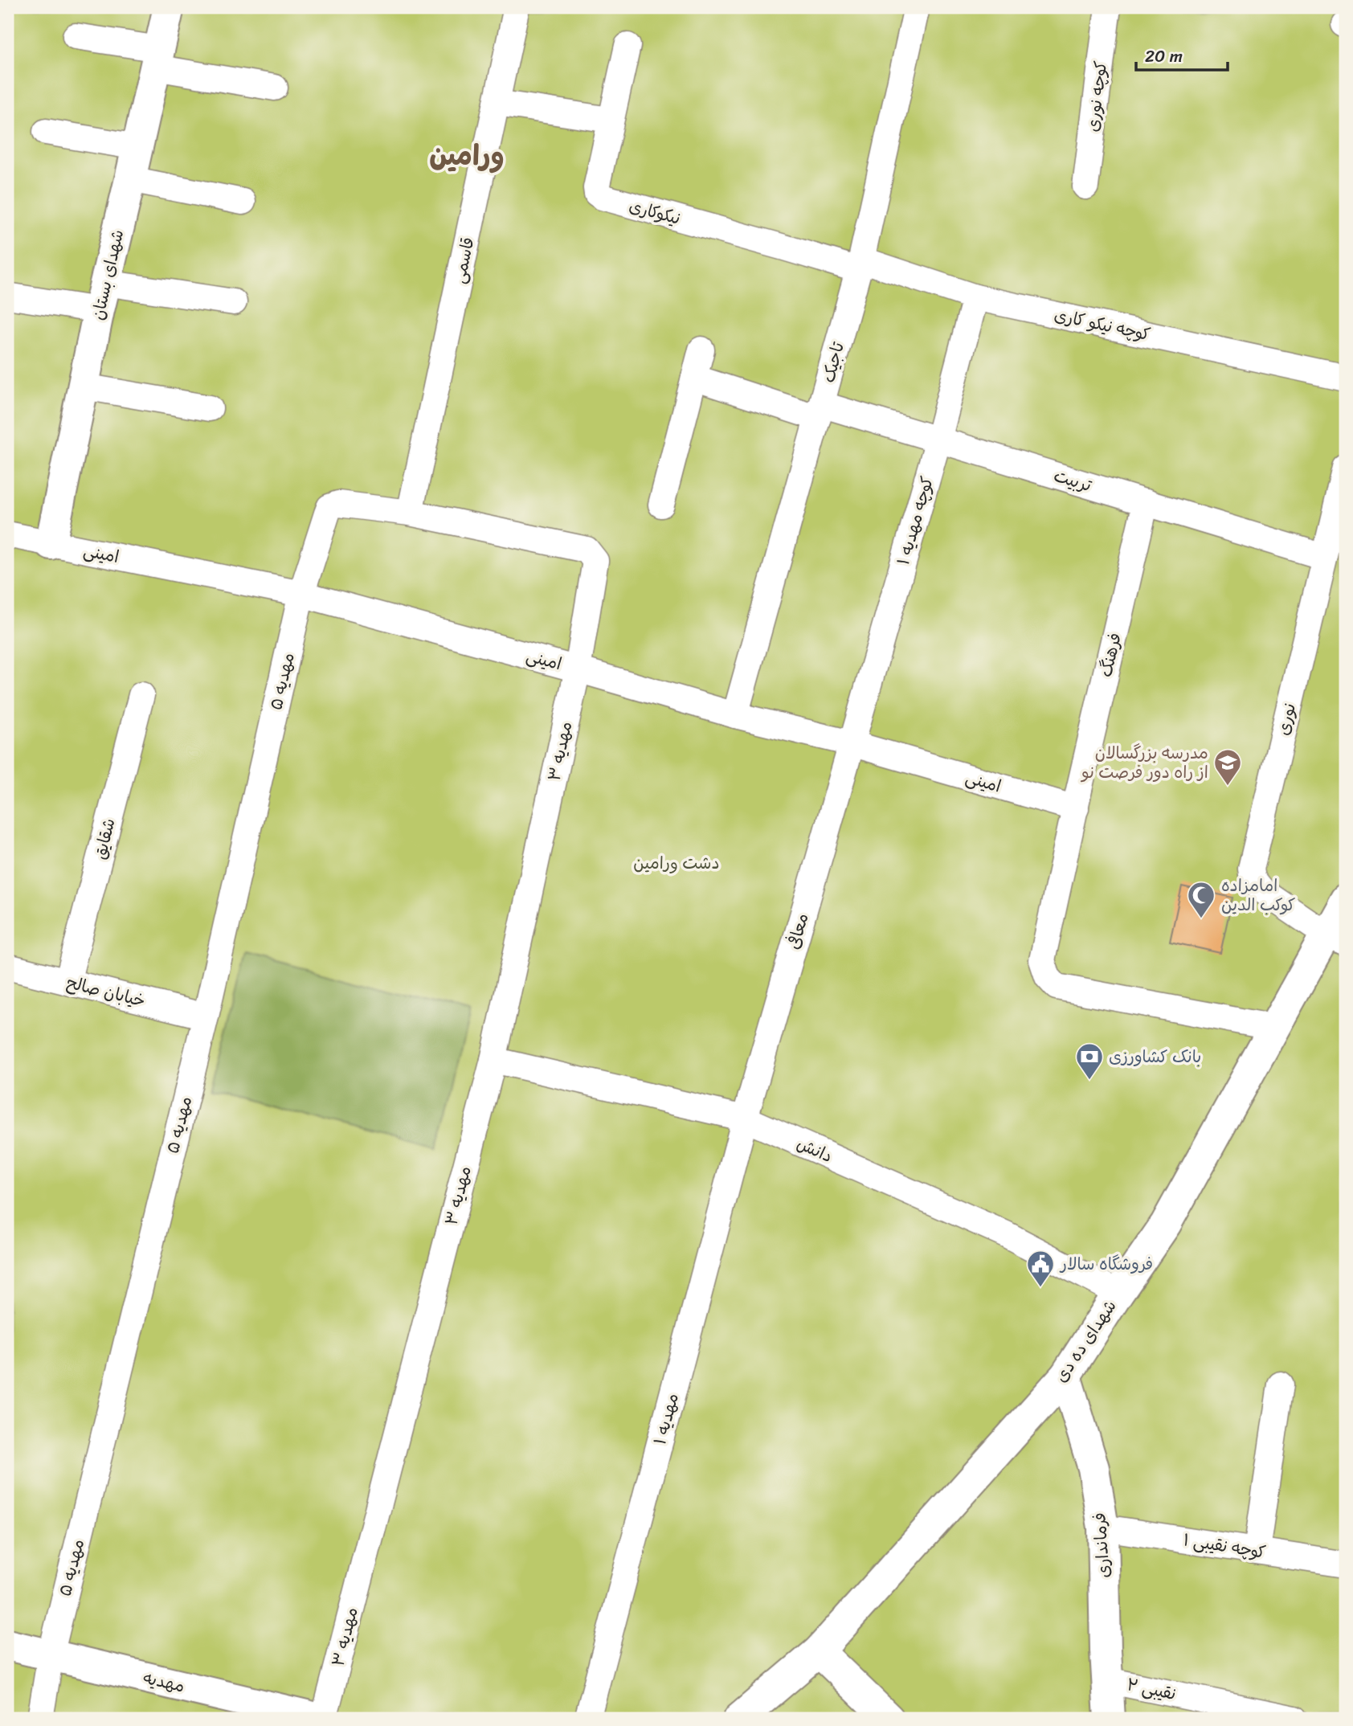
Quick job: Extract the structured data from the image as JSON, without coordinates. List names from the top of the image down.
{
  "streets": {
    "street": [
      "کوچه نوری",
      "نیکوکاری",
      "قاسمی",
      "شهدای بستان",
      "کوچه نیکو کاری",
      "تاجیک",
      "تربیت",
      "کوچه مهدیه ۱",
      "امینی",
      "فرهنگ",
      "مهدیه ۵",
      "نوری",
      "مهدیه ۳",
      "شقایق",
      "معافی",
      "خیابان صالح",
      "دانش",
      "شهدای ده دی",
      "مهدیه ۱",
      "فرمانداری",
      "کوچه نقیبی ۱",
      "مهدیه",
      "نقیبی ۲"
    ]
  },
  "crossings": [
    ["نیکوکاری", "کوچه نیکو کاری"],
    ["نیکوکاری", "تاجیک"],
    ["قاسمی", "مهدیه ۵"],
    ["قاسمی", "مهدیه ۳"],
    ["شهدای بستان", "امینی"],
    ["کوچه نیکو کاری", "تاجیک"],
    ["کوچه نیکو کاری", "کوچه مهدیه ۱"],
    ["تاجیک", "تربیت"],
    ["تاجیک", "امینی"],
    ["تربیت", "کوچه مهدیه ۱"],
    ["تربیت", "فرهنگ"],
    ["تربیت", "نوری"],
    ["کوچه مهدیه ۱", "امینی"],
    ["کوچه مهدیه ۱", "معافی"],
    ["امینی", "فرهنگ"],
    ["امینی", "مهدیه ۵"],
    ["امینی", "مهدیه ۳"],
    ["امینی", "معافی"],
    ["فرهنگ", "شهدای ده دی"],
    ["مهدیه ۵", "مهدیه ۳"],
    ["مهدیه ۵", "خیابان صالح"],
    ["مهدیه ۵", "مهدیه"],
    ["نوری", "شهدای ده دی"],
    ["مهدیه ۳", "دانش"],
    ["مهدیه ۳", "مهدیه"],
    ["شقایق", "خیابان صالح"],
    ["معافی", "دانش"],
    ["معافی", "مهدیه ۱"],
    ["دانش", "شهدای ده دی"],
    ["دانش", "مهدیه ۱"],
    ["شهدای ده دی", "فرمانداری"],
    ["فرمانداری", "کوچه نقیبی ۱"],
    ["فرمانداری", "نقیبی ۲"]
  ],
  "districts": ["ورامین"],
  "parks": ["دشت ورامین"],
  "places": {
    "school or university": ["مدرسه بزرگسالان از راه دور فرصت نو"],
    "mosque": ["امامزاده کوکب الدین"],
    "bank": ["بانک کشاورزی"],
    "public building": ["فروشگاه سالار"]
  },
  "scale_bar": "20 m"
}
